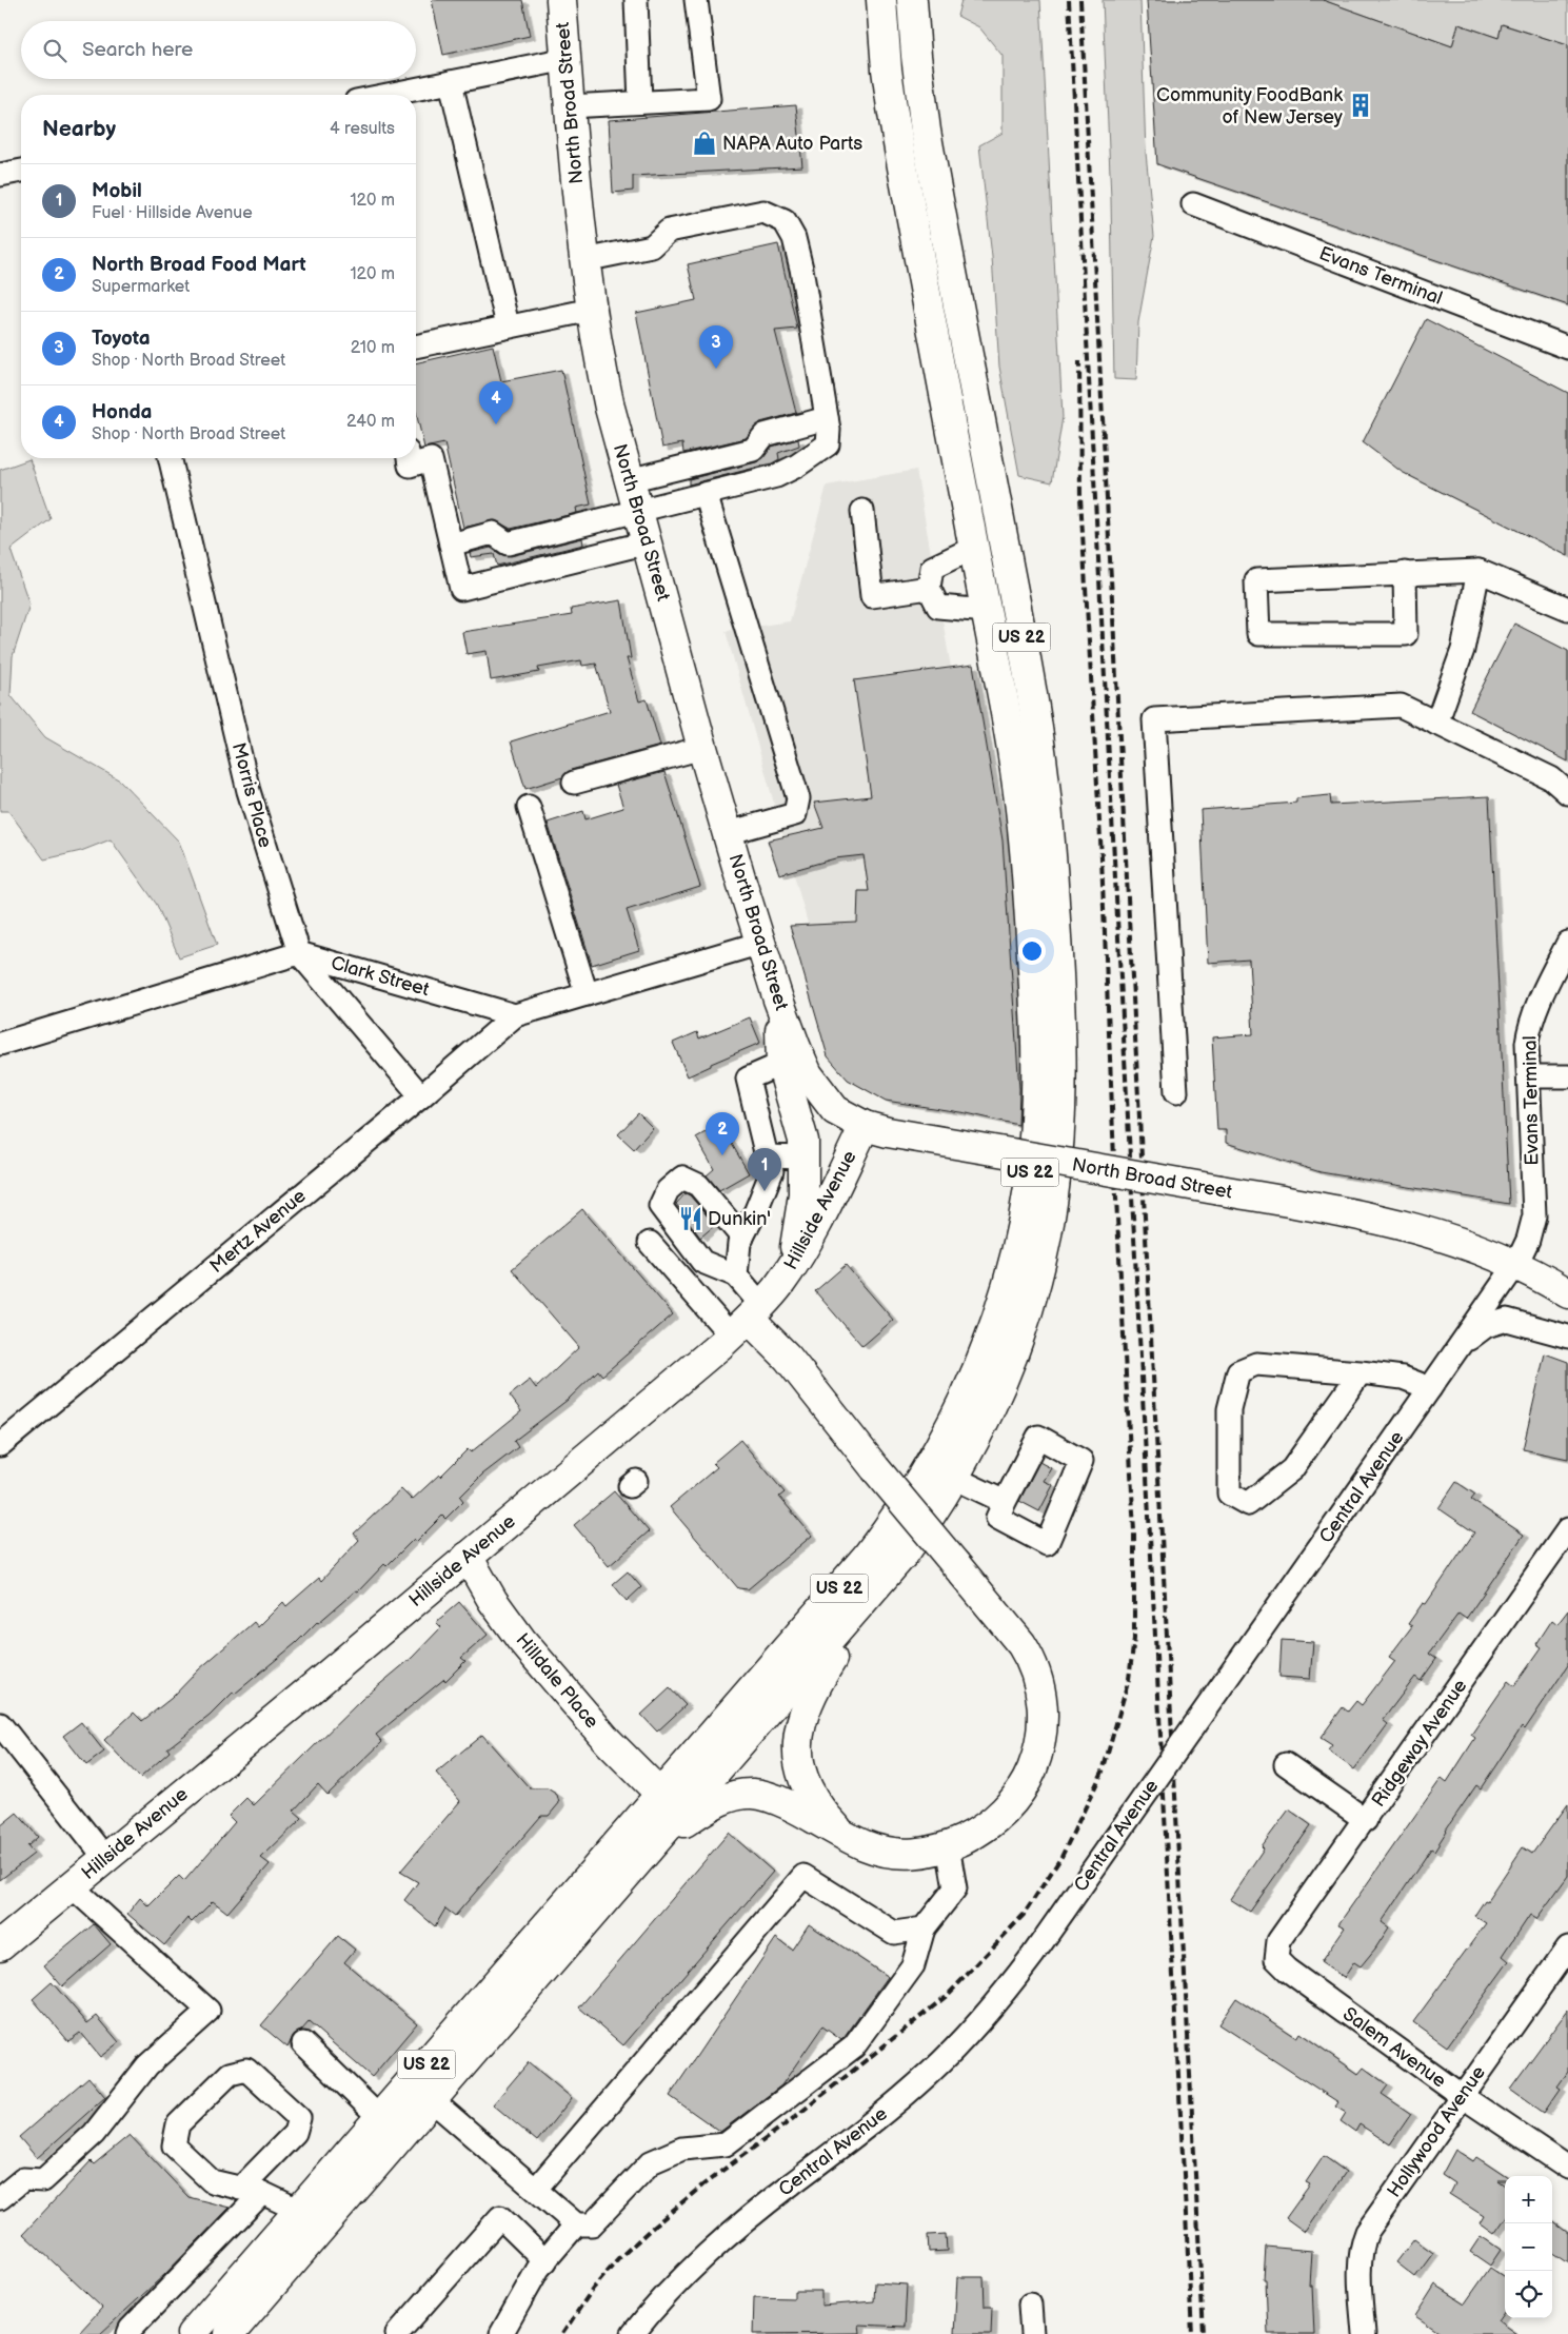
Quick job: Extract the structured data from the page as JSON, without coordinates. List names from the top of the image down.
{
  "streets": {
    "main road": [
      "North Broad Street",
      "US 22",
      "Hillside Avenue",
      "Hilldale Place"
    ],
    "street": [
      "Evans Terminal",
      "Morris Place",
      "Clark Street",
      "Mertz Avenue",
      "Central Avenue",
      "Ridgeway Avenue",
      "Salem Avenue",
      "Hollywood Avenue"
    ]
  },
  "crossings": [
    ["North Broad Street", "Evans Terminal"],
    ["North Broad Street", "Hillside Avenue"],
    ["North Broad Street", "Central Avenue"],
    ["Evans Terminal", "Central Avenue"],
    ["US 22", "Hilldale Place"],
    ["Morris Place", "Clark Street"],
    ["Morris Place", "Mertz Avenue"],
    ["Clark Street", "Mertz Avenue"],
    ["Hillside Avenue", "Hilldale Place"],
    ["Ridgeway Avenue", "Salem Avenue"],
    ["Salem Avenue", "Hollywood Avenue"]
  ],
  "places": {
    "building": ["Community FoodBank of New Jersey"],
    "shop": ["NAPA Auto Parts"],
    "restaurant": ["Dunkin'"]
  },
  "page": {
    "search": "Search here",
    "heading": ["Nearby", "4 results"],
    "list": [
      {
        "mark": "1",
        "name": "Mobil",
        "note": "Fuel · Hillside Avenue",
        "value": "120 m"
      },
      {
        "mark": "2",
        "name": "North Broad Food Mart",
        "note": "Supermarket",
        "value": "120 m"
      },
      {
        "mark": "3",
        "name": "Toyota",
        "note": "Shop · North Broad Street",
        "value": "210 m"
      },
      {
        "mark": "4",
        "name": "Honda",
        "note": "Shop · North Broad Street",
        "value": "240 m"
      }
    ],
    "pins": [
      "3",
      "4",
      "2",
      "1"
    ],
    "map_buttons": ["+", "−"]
  }
}
